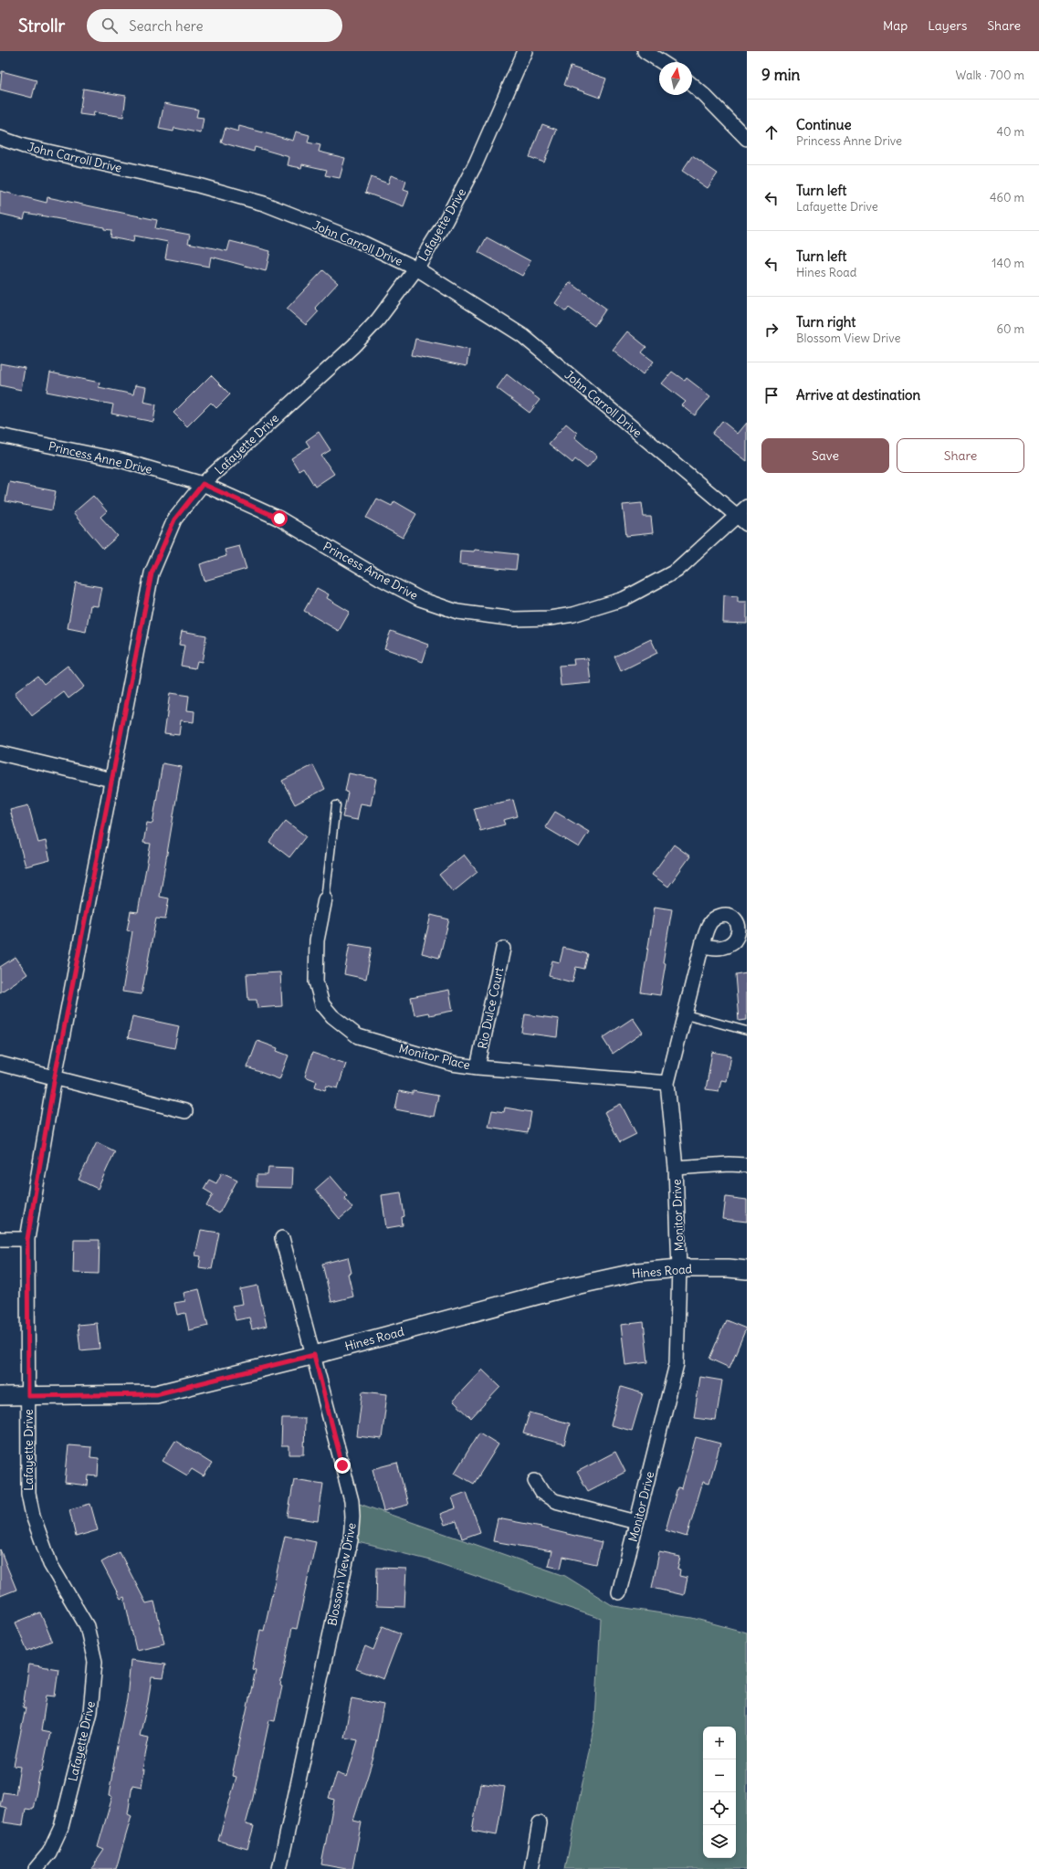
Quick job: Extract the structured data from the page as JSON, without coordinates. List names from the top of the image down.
{
  "streets": {
    "street": [
      "John Carroll Drive",
      "Lafayette Drive",
      "Princess Anne Drive",
      "Rio Dulce Court",
      "Monitor Place",
      "Monitor Drive",
      "Hines Road",
      "Blossom View Drive"
    ]
  },
  "crossings": [
    ["John Carroll Drive", "Lafayette Drive"],
    ["John Carroll Drive", "Princess Anne Drive"],
    ["Lafayette Drive", "Princess Anne Drive"],
    ["Lafayette Drive", "Hines Road"],
    ["Rio Dulce Court", "Monitor Place"],
    ["Monitor Place", "Monitor Drive"],
    ["Monitor Drive", "Hines Road"],
    ["Hines Road", "Blossom View Drive"]
  ],
  "north": "top",
  "page": {
    "header": "Strollr",
    "search": "Search here",
    "nav": ["Map", "Layers", "Share"],
    "heading": ["9 min", "Walk · 700 m"],
    "list": [
      ["Continue", "Princess Anne Drive", "40 m"],
      ["Turn left", "Lafayette Drive", "460 m"],
      ["Turn left", "Hines Road", "140 m"],
      ["Turn right", "Blossom View Drive", "60 m"],
      "Arrive at destination"
    ],
    "buttons": ["Save", "Share"],
    "map_buttons": ["+", "−"]
  }
}
